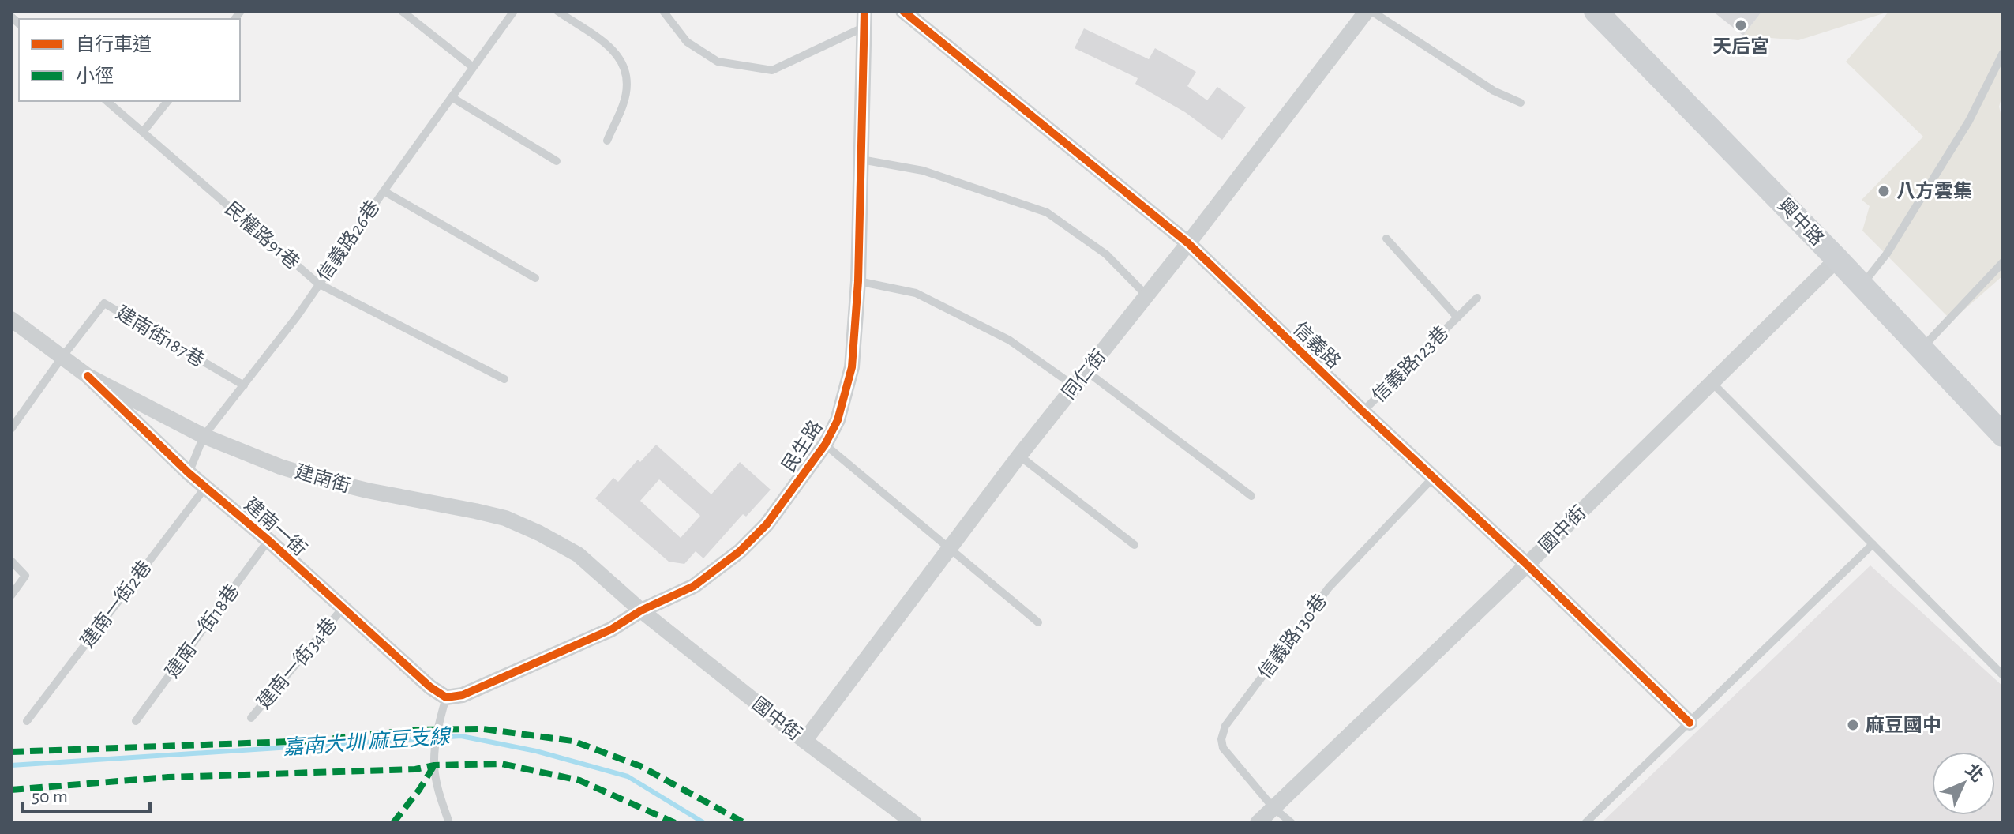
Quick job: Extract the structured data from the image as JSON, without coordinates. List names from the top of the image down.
{
  "streets": {
    "main road": ["興中路"],
    "street": [
      "信義路",
      "同仁街",
      "民生路",
      "建南街",
      "建南一街",
      "國中街"
    ],
    "lane": [
      "民權路91巷",
      "信義路26巷",
      "建南街187巷",
      "信義路123巷",
      "建南一街2巷",
      "建南一街18巷",
      "信義路130巷",
      "建南一街34巷"
    ]
  },
  "crossings": [
    ["興中路", "國中街"],
    ["民權路91巷", "信義路26巷"],
    ["信義路26巷", "建南街187巷"],
    ["信義路26巷", "建南街"],
    ["信義路26巷", "建南一街"],
    ["建南街187巷", "建南街"],
    ["信義路", "信義路123巷"],
    ["信義路", "同仁街"],
    ["信義路", "國中街"],
    ["信義路", "信義路130巷"],
    ["同仁街", "國中街"],
    ["民生路", "建南街"],
    ["民生路", "建南一街"],
    ["民生路", "國中街"],
    ["建南街", "建南一街"],
    ["建南街", "國中街"],
    ["建南一街", "建南一街2巷"],
    ["建南一街", "建南一街18巷"],
    ["建南一街", "建南一街34巷"],
    ["國中街", "信義路130巷"]
  ],
  "water": ["嘉南大圳 麻豆支線"],
  "places": ["天后宮", "八方雲集", "麻豆國中"],
  "legend": ["自行車道", "小徑"],
  "scale_bar": "50 m",
  "north": "top right"
}
